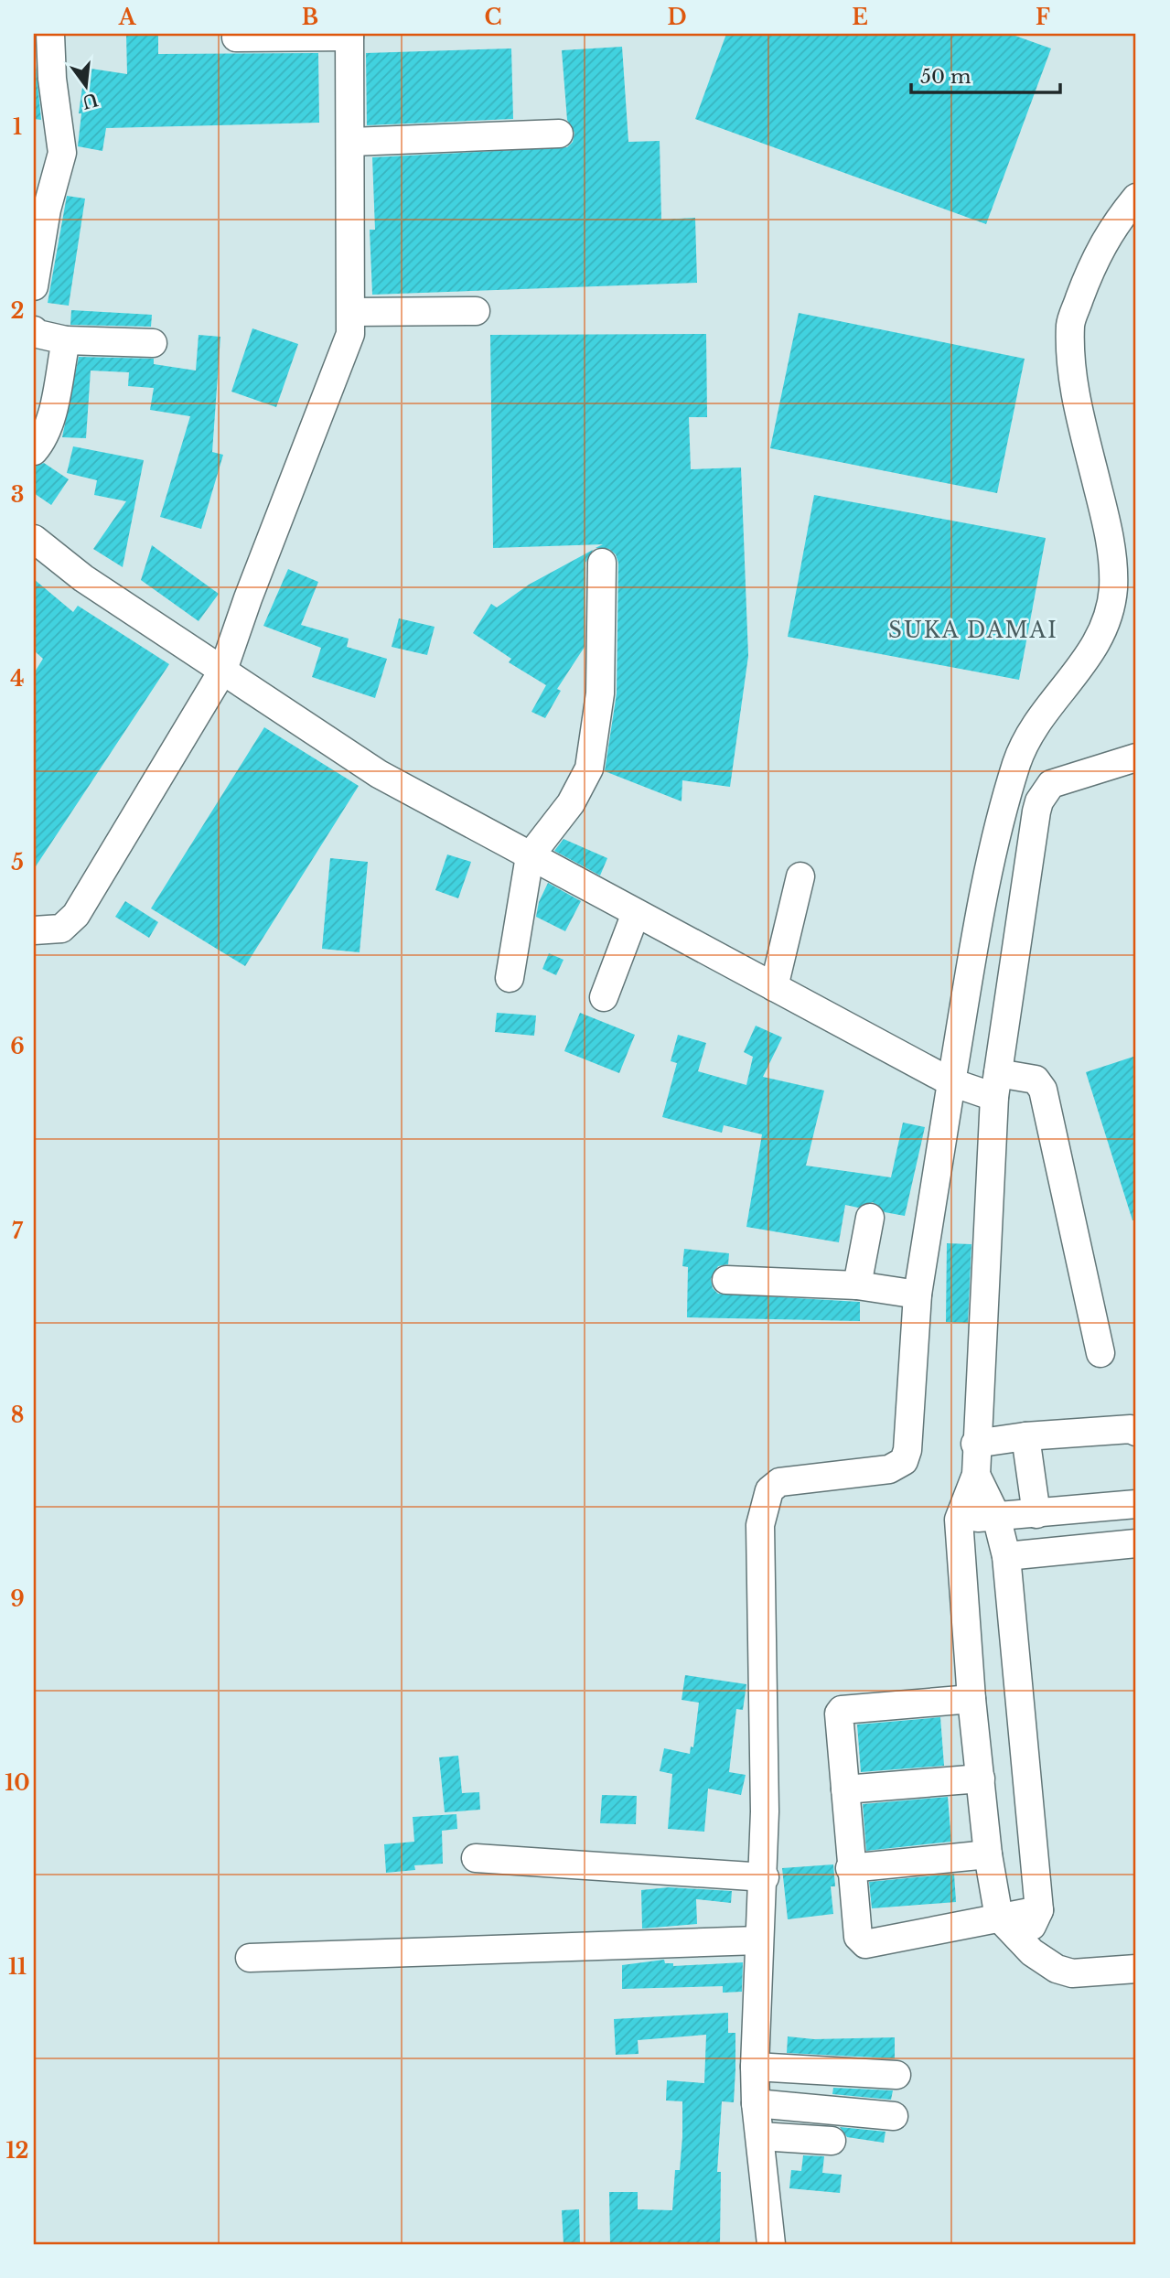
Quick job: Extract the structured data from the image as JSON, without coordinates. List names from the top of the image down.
{
  "districts": ["SUKA DAMAI"],
  "scale_bar": "50 m",
  "north": "bottom",
  "grid": {
    "columns": [
      "A",
      "B",
      "C",
      "D",
      "E",
      "F"
    ],
    "rows": [
      "1",
      "2",
      "3",
      "4",
      "5",
      "6",
      "7",
      "8",
      "9",
      "10",
      "11",
      "12"
    ]
  }
}
